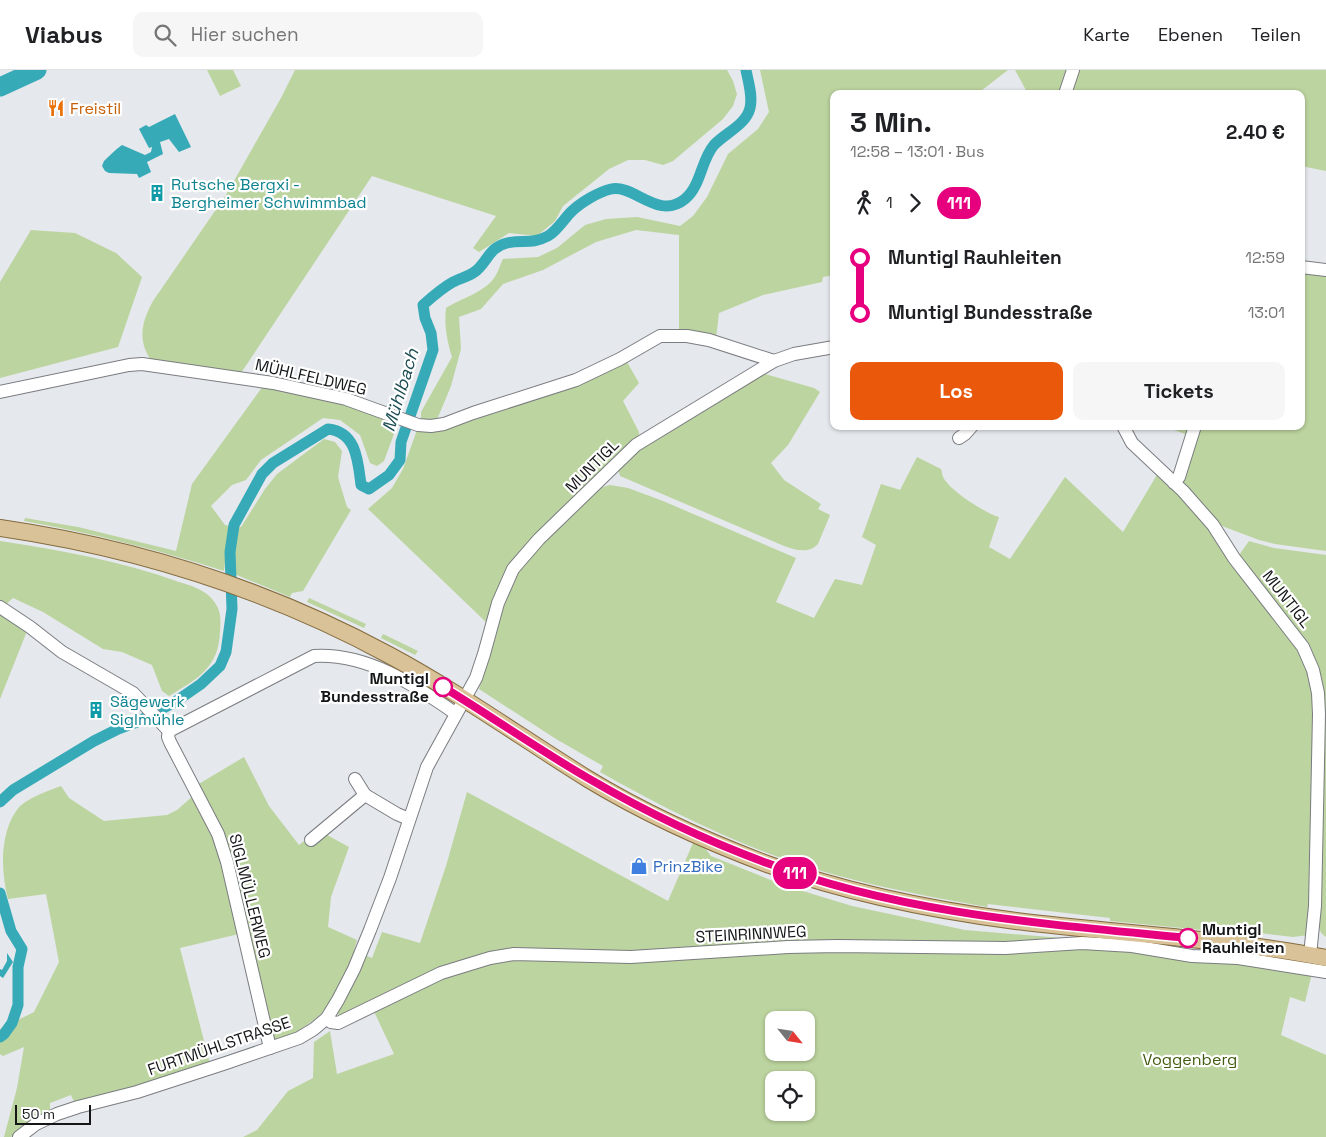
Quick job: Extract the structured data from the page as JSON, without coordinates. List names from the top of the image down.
{
  "streets": {
    "street": [
      "MÜHLFELDWEG",
      "MUNTIGL",
      "SIGLMÜLLERWEG",
      "STEINRINNWEG",
      "FURTMÜHLSTRASSE"
    ]
  },
  "crossings": [
    ["MÜHLFELDWEG", "MUNTIGL"],
    ["MUNTIGL", "FURTMÜHLSTRASSE"],
    ["SIGLMÜLLERWEG", "FURTMÜHLSTRASSE"],
    ["STEINRINNWEG", "FURTMÜHLSTRASSE"]
  ],
  "water": ["Mühlbach"],
  "parks": ["Voggenberg"],
  "places": {
    "restaurant": ["Freistil"],
    "building": ["Rutsche Bergxi - Bergheimer Schwimmbad", "Sägewerk Siglmühle"],
    "other": ["Muntigl Bundesstraße", "Muntigl Rauhleiten"],
    "shop": ["PrinzBike"]
  },
  "lines": ["bus line 111"],
  "scale_bar": "50 m",
  "north": "bottom right",
  "page": {
    "header": "Viabus",
    "search": "Hier suchen",
    "nav": ["Karte", "Ebenen", "Teilen"],
    "on_map": "111",
    "heading": ["3 Min.", "12:58 – 13:01 · Bus", "2.40 €"],
    "legs": ["1", "111"],
    "list": [
      {
        "name": "Muntigl Rauhleiten",
        "value": "12:59"
      },
      {
        "name": "Muntigl Bundesstraße",
        "value": "13:01"
      }
    ],
    "buttons": ["Los", "Tickets"],
    "scale": "50 m"
  }
}
